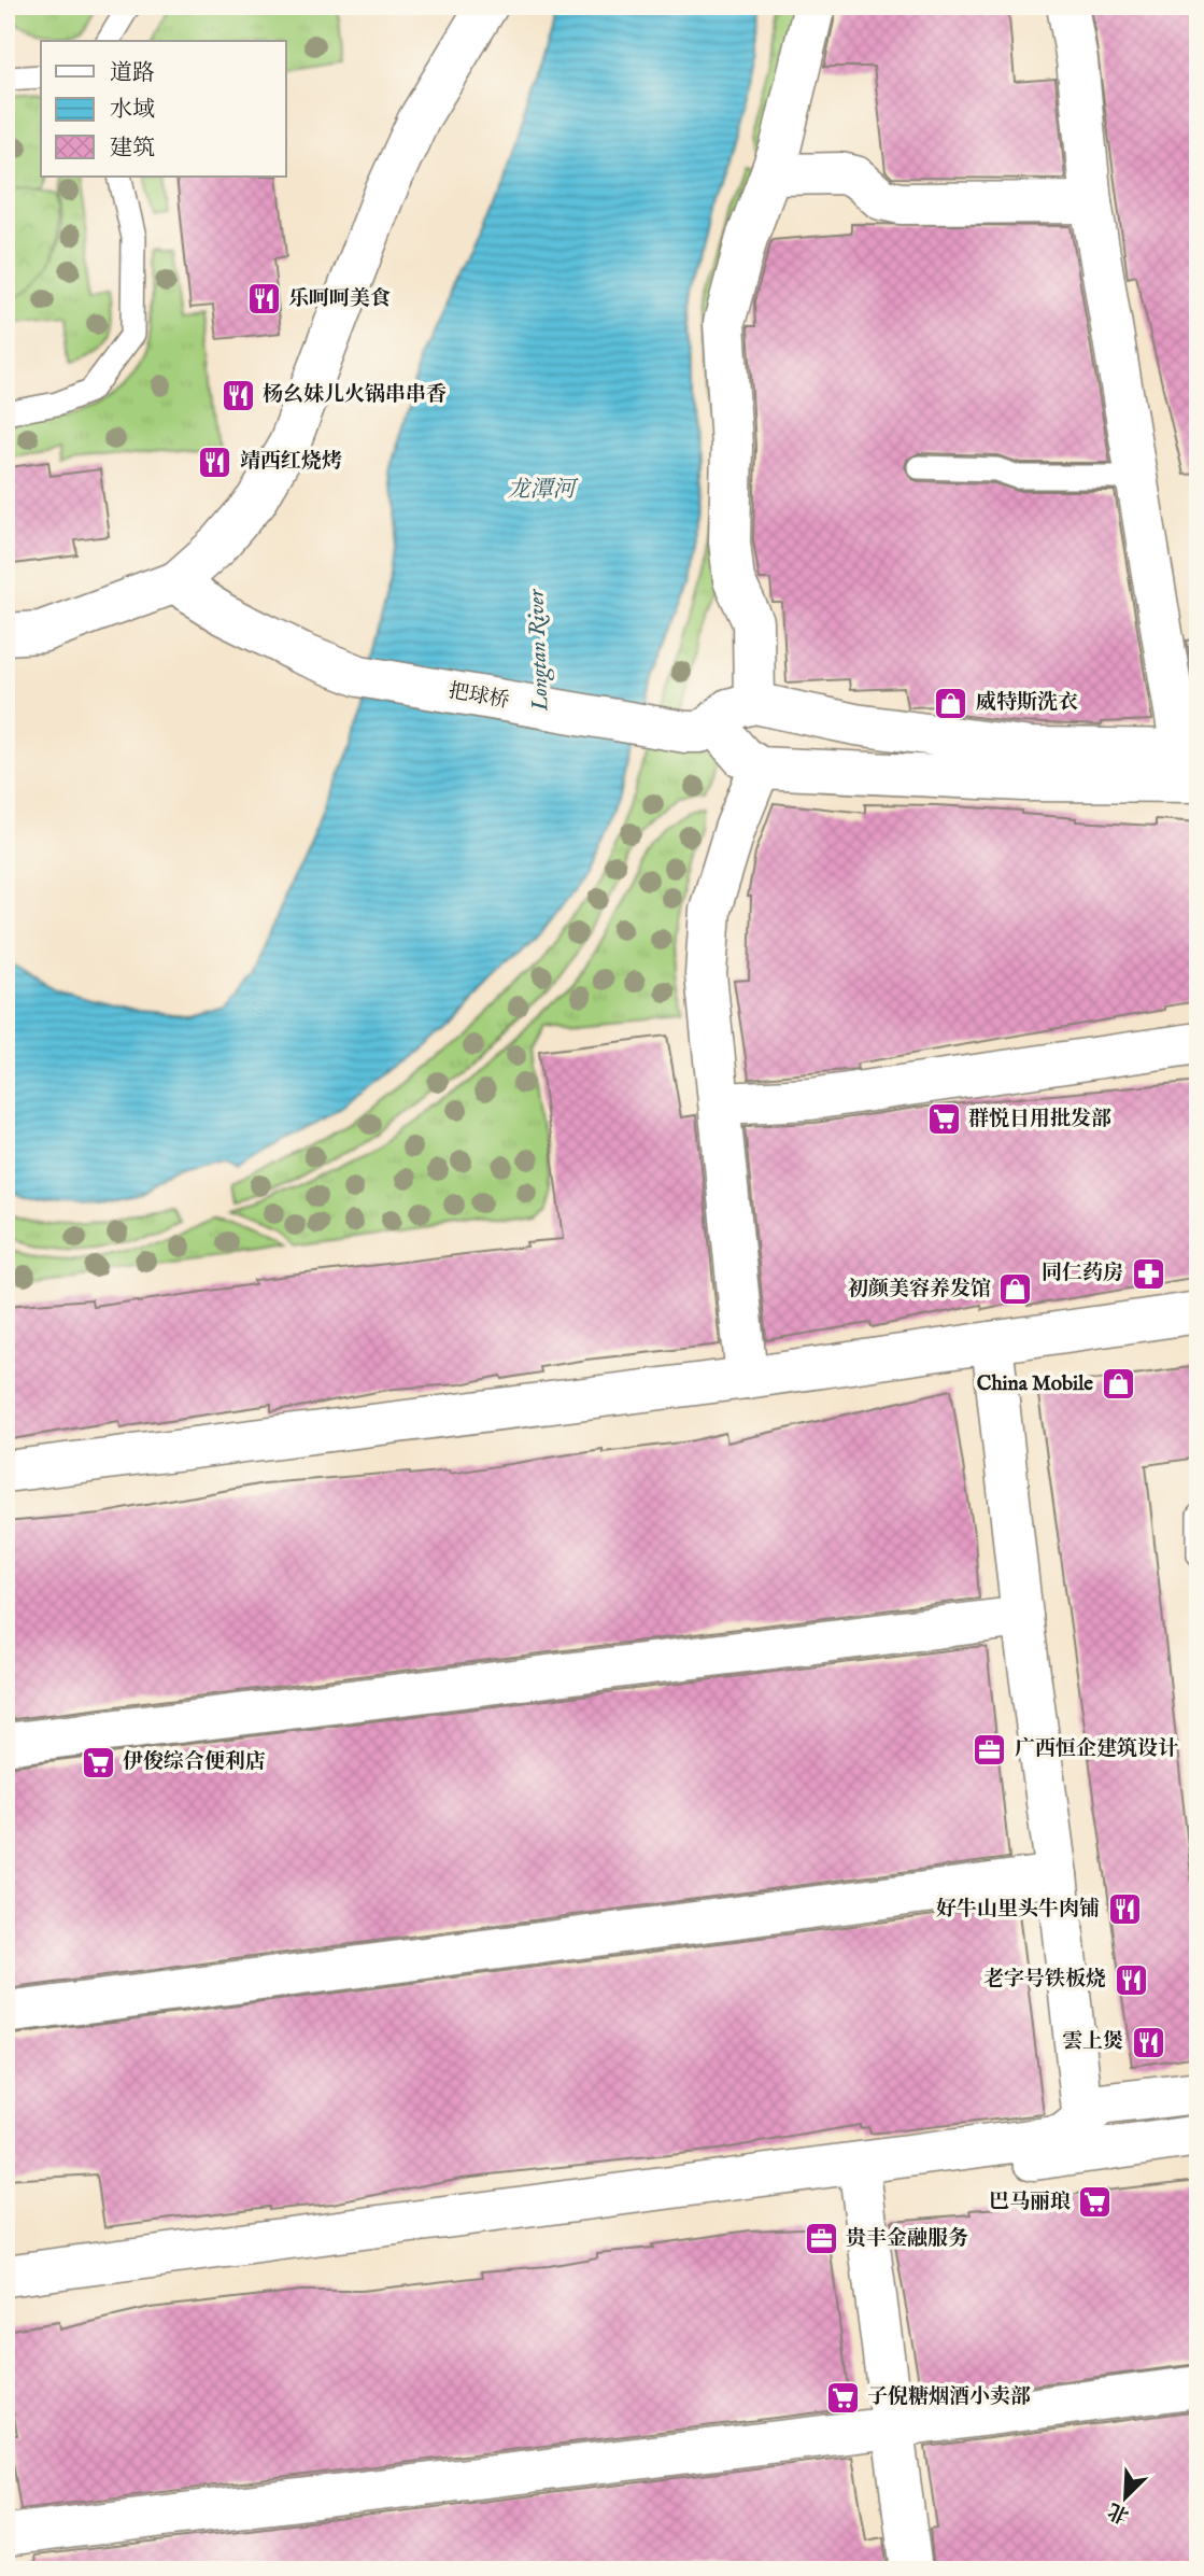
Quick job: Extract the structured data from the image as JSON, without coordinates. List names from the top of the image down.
{
  "streets": {
    "street": ["把球桥"]
  },
  "water": ["龙潭河", "Longtan River"],
  "places": {
    "restaurant": [
      "乐呵呵美食",
      "杨幺妹儿火锅串串香",
      "靖西红烧烤",
      "好牛山里头牛肉铺",
      "老字号铁板烧",
      "雲上煲"
    ],
    "shop": ["威特斯洗衣", "初颜美容养发馆", "China Mobile"],
    "supermarket": [
      "群悦日用批发部",
      "伊俊综合便利店",
      "巴马丽琅",
      "子倪糖烟酒小卖部"
    ],
    "pharmacy": ["同仁药房"],
    "office": ["广西恒企建筑设计", "贵丰金融服务"]
  },
  "legend": ["道路", "水域", "建筑"],
  "north": "bottom left"
}
